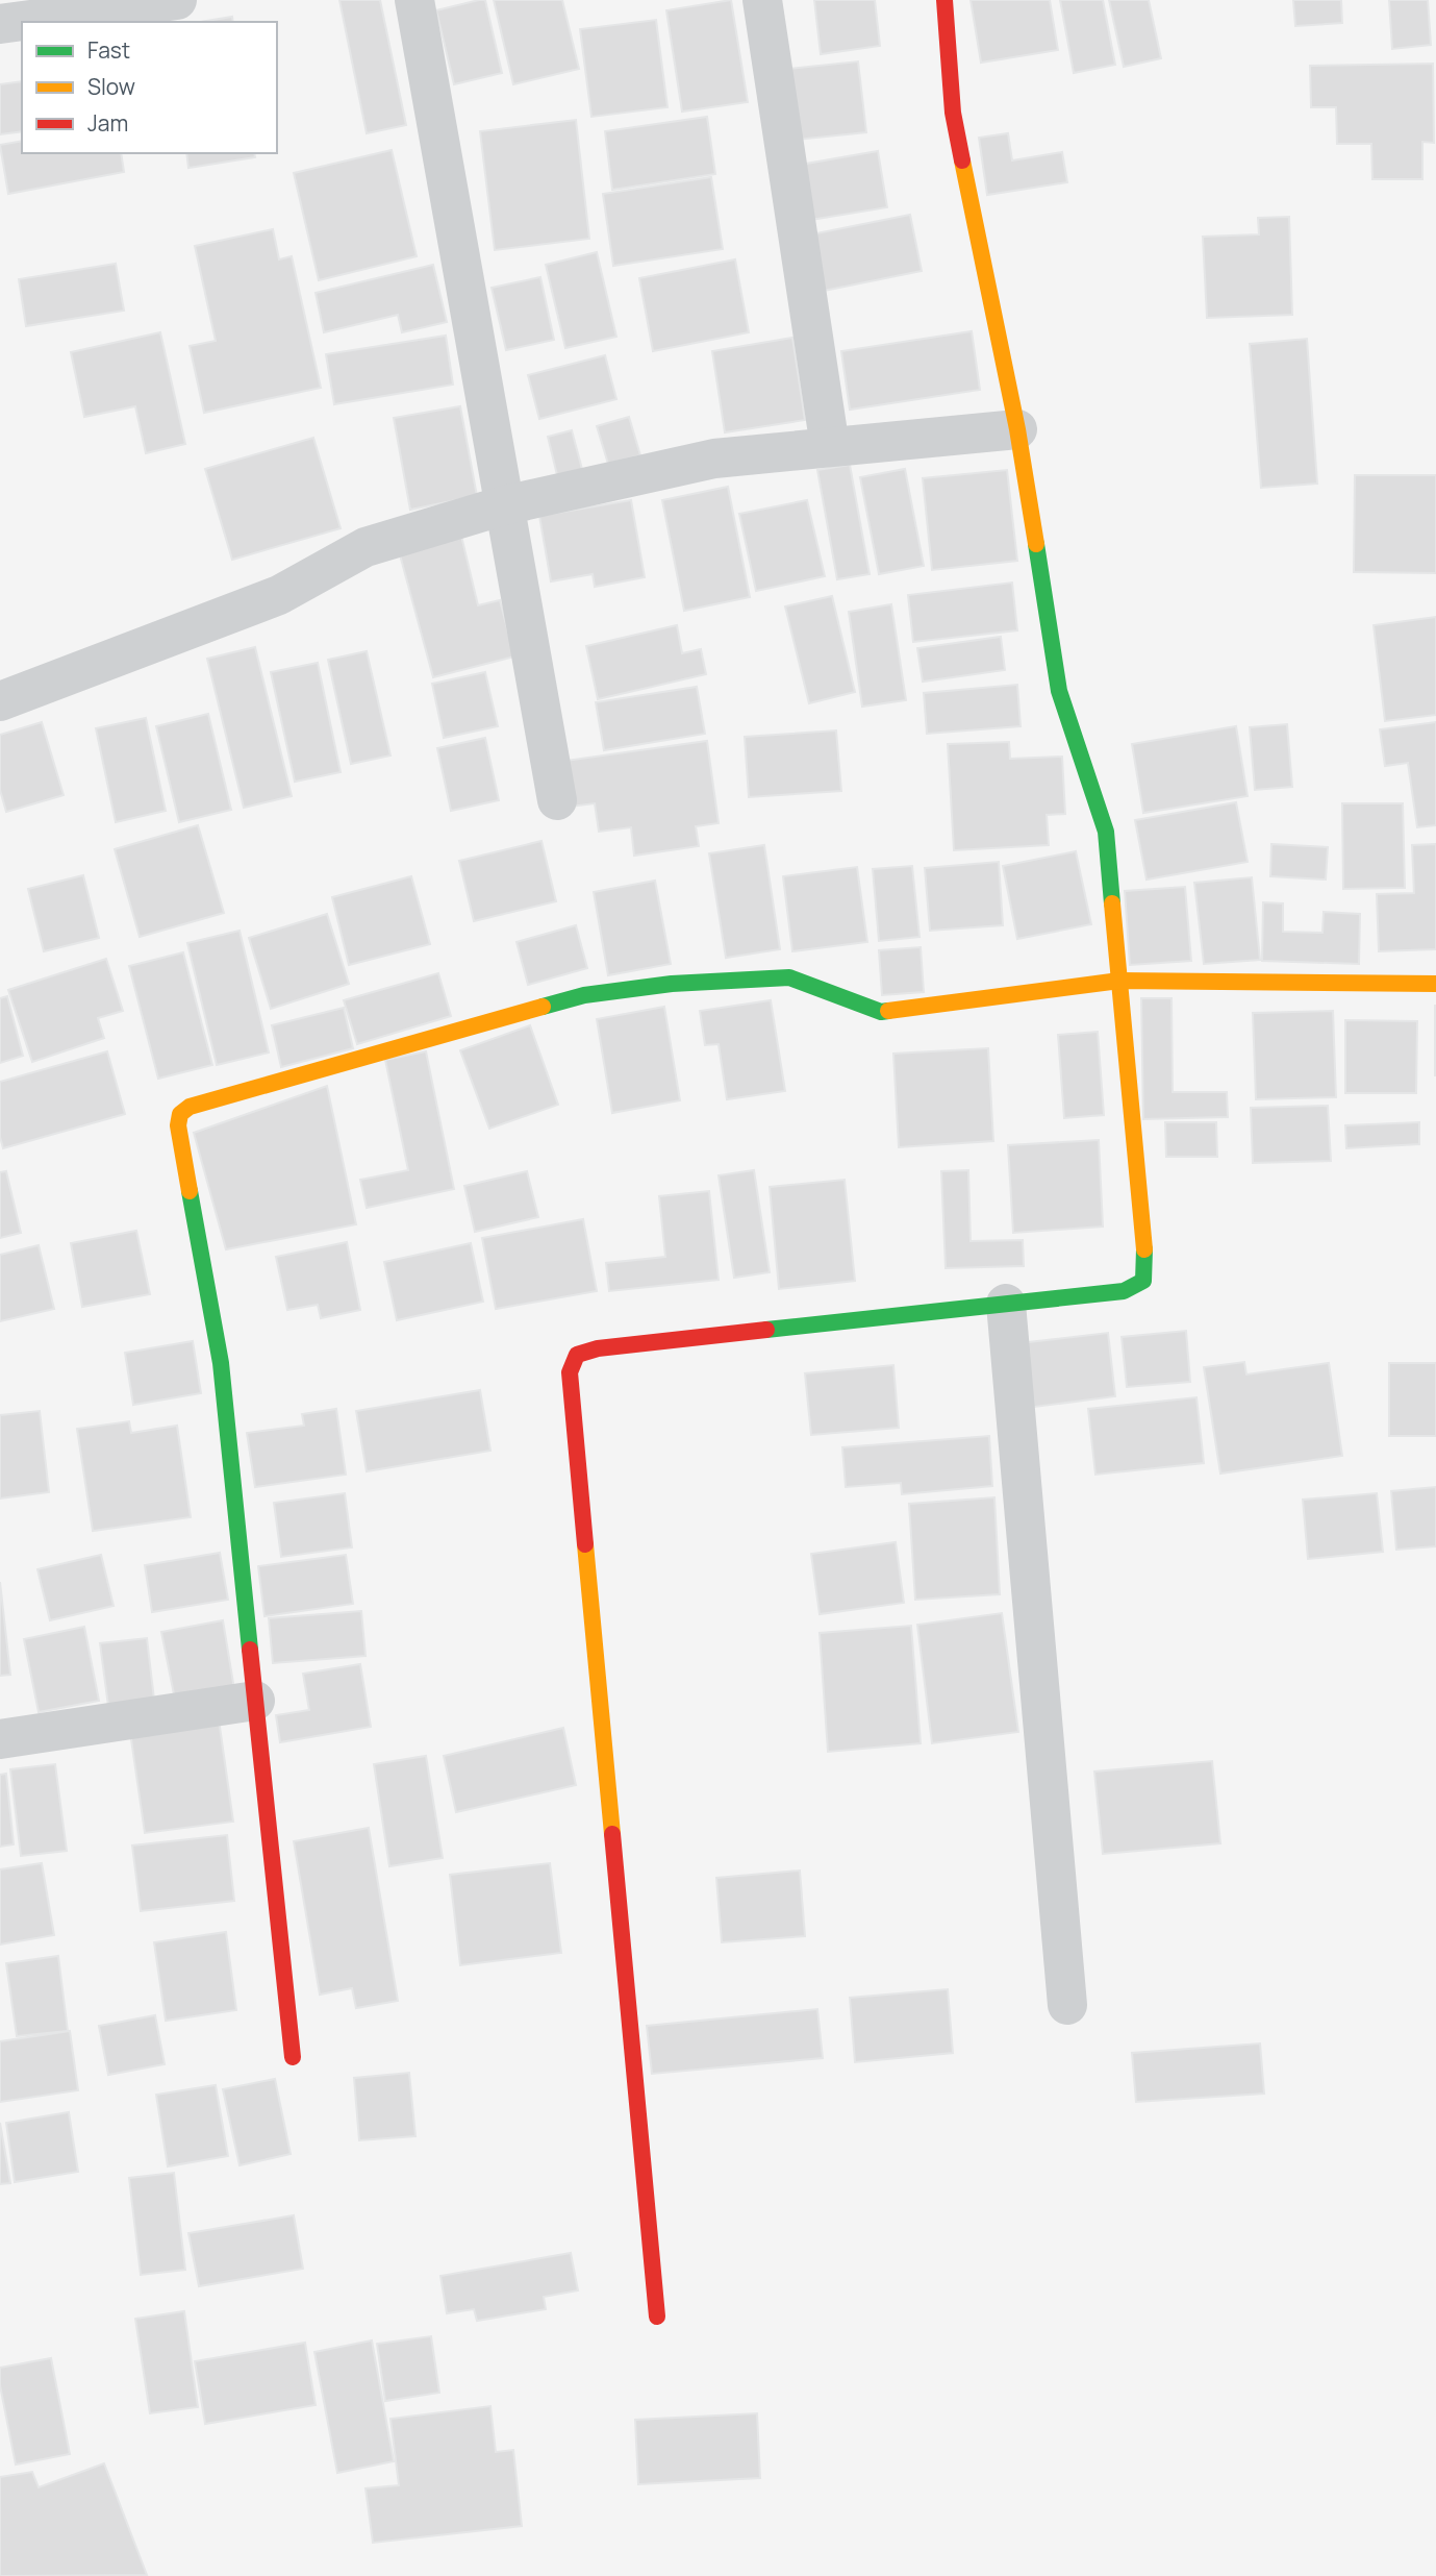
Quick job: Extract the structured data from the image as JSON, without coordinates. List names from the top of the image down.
{
  "legend": ["Fast", "Slow", "Jam"]
}
